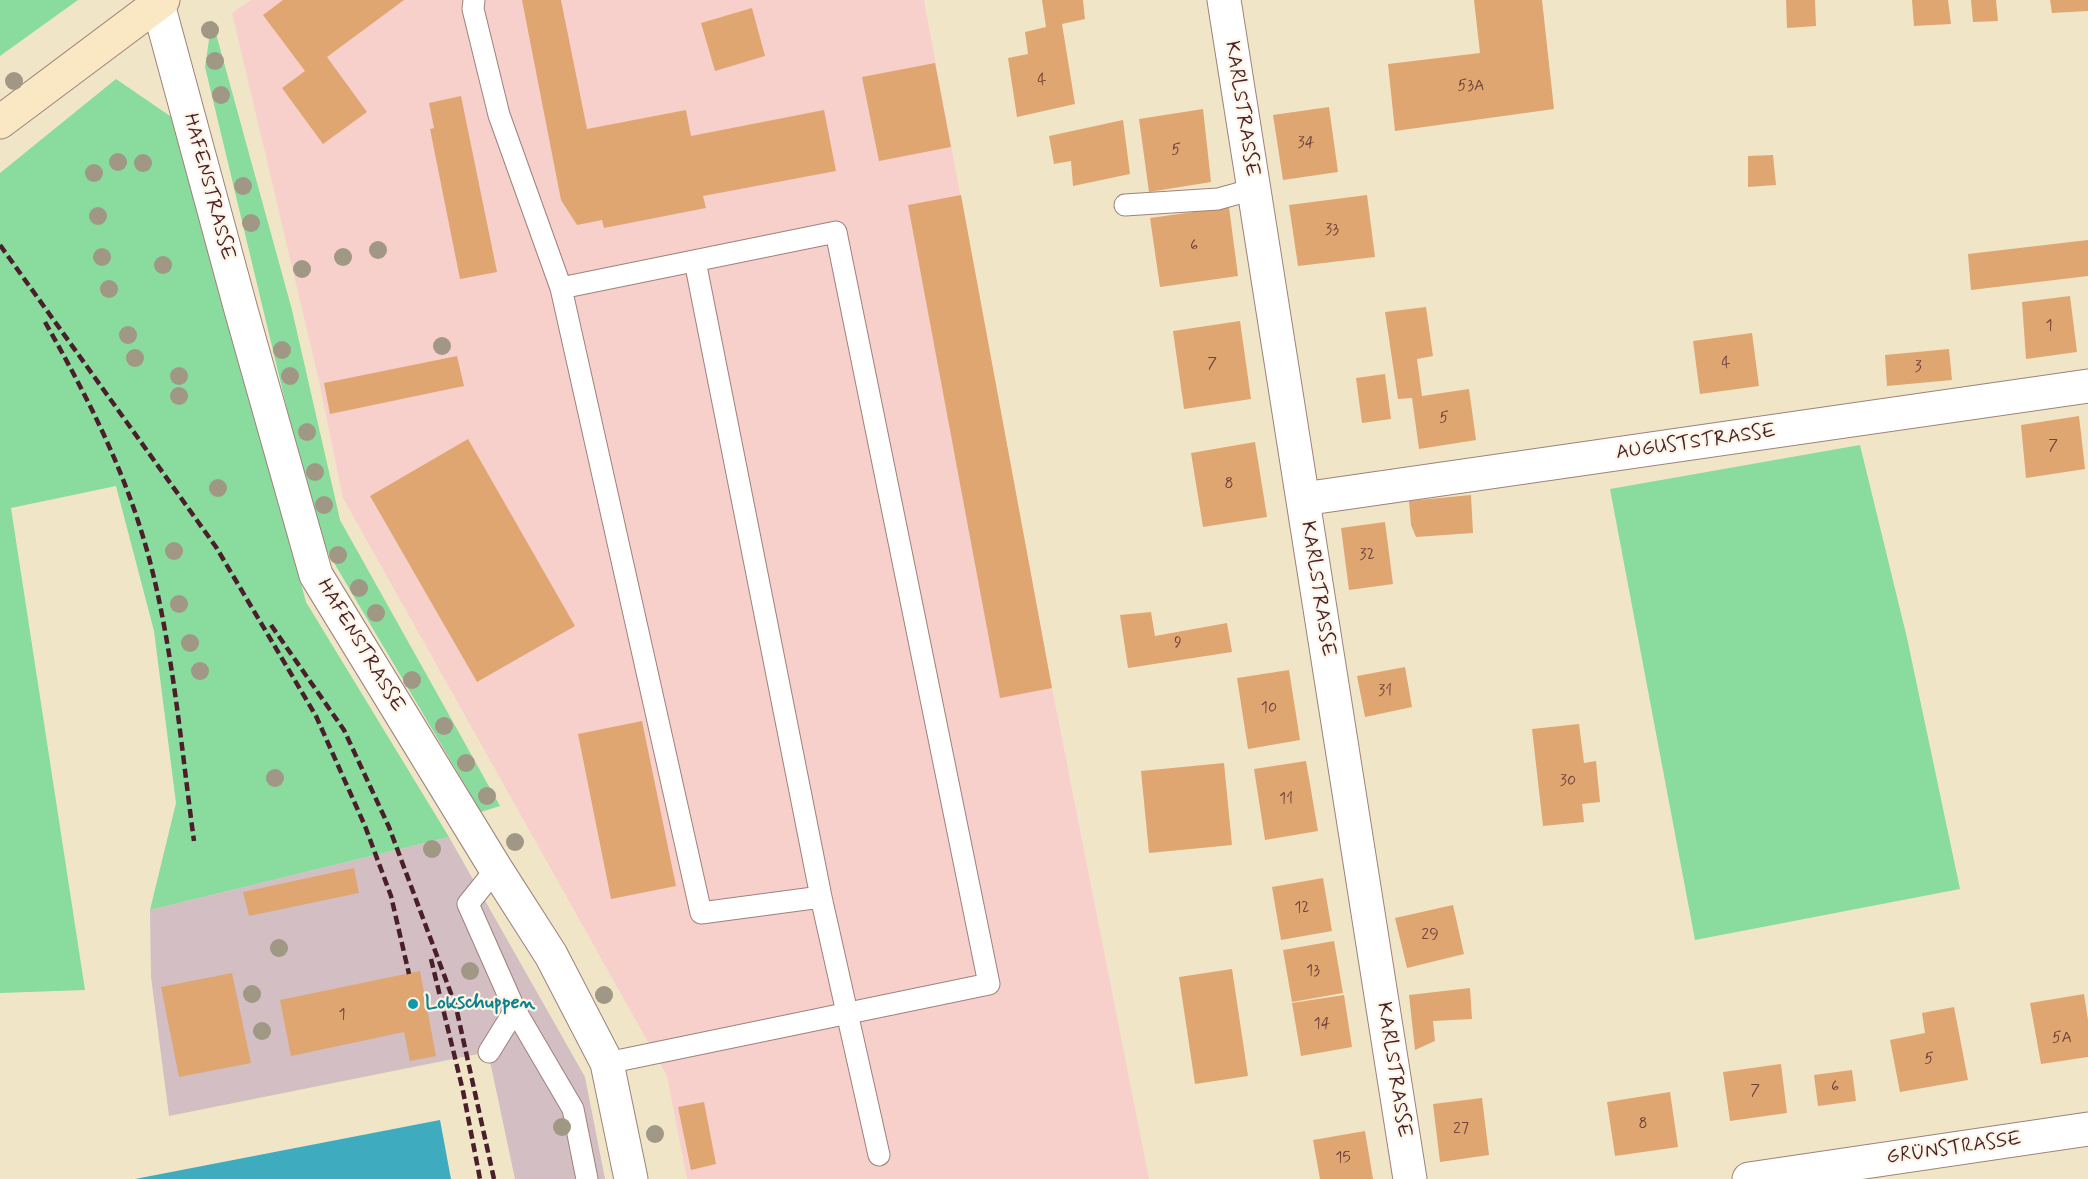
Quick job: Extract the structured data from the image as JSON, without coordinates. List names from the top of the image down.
{
  "streets": {
    "street": [
      "KARLSTRASSE",
      "HAFENSTRASSE",
      "AUGUSTSTRASSE",
      "GRÜNSTRASSE"
    ]
  },
  "crossings": [
    ["KARLSTRASSE", "AUGUSTSTRASSE"]
  ],
  "places": ["Lokschuppen"],
  "house_numbers": [
    "4",
    "53A",
    "34",
    "5",
    "33",
    "6",
    "1",
    "4",
    "7",
    "3",
    "5",
    "7",
    "8",
    "32",
    "9",
    "31",
    "10",
    "30",
    "11",
    "12",
    "29",
    "13",
    "1",
    "14",
    "5A",
    "5",
    "6",
    "7",
    "8",
    "27",
    "15"
  ]
}
